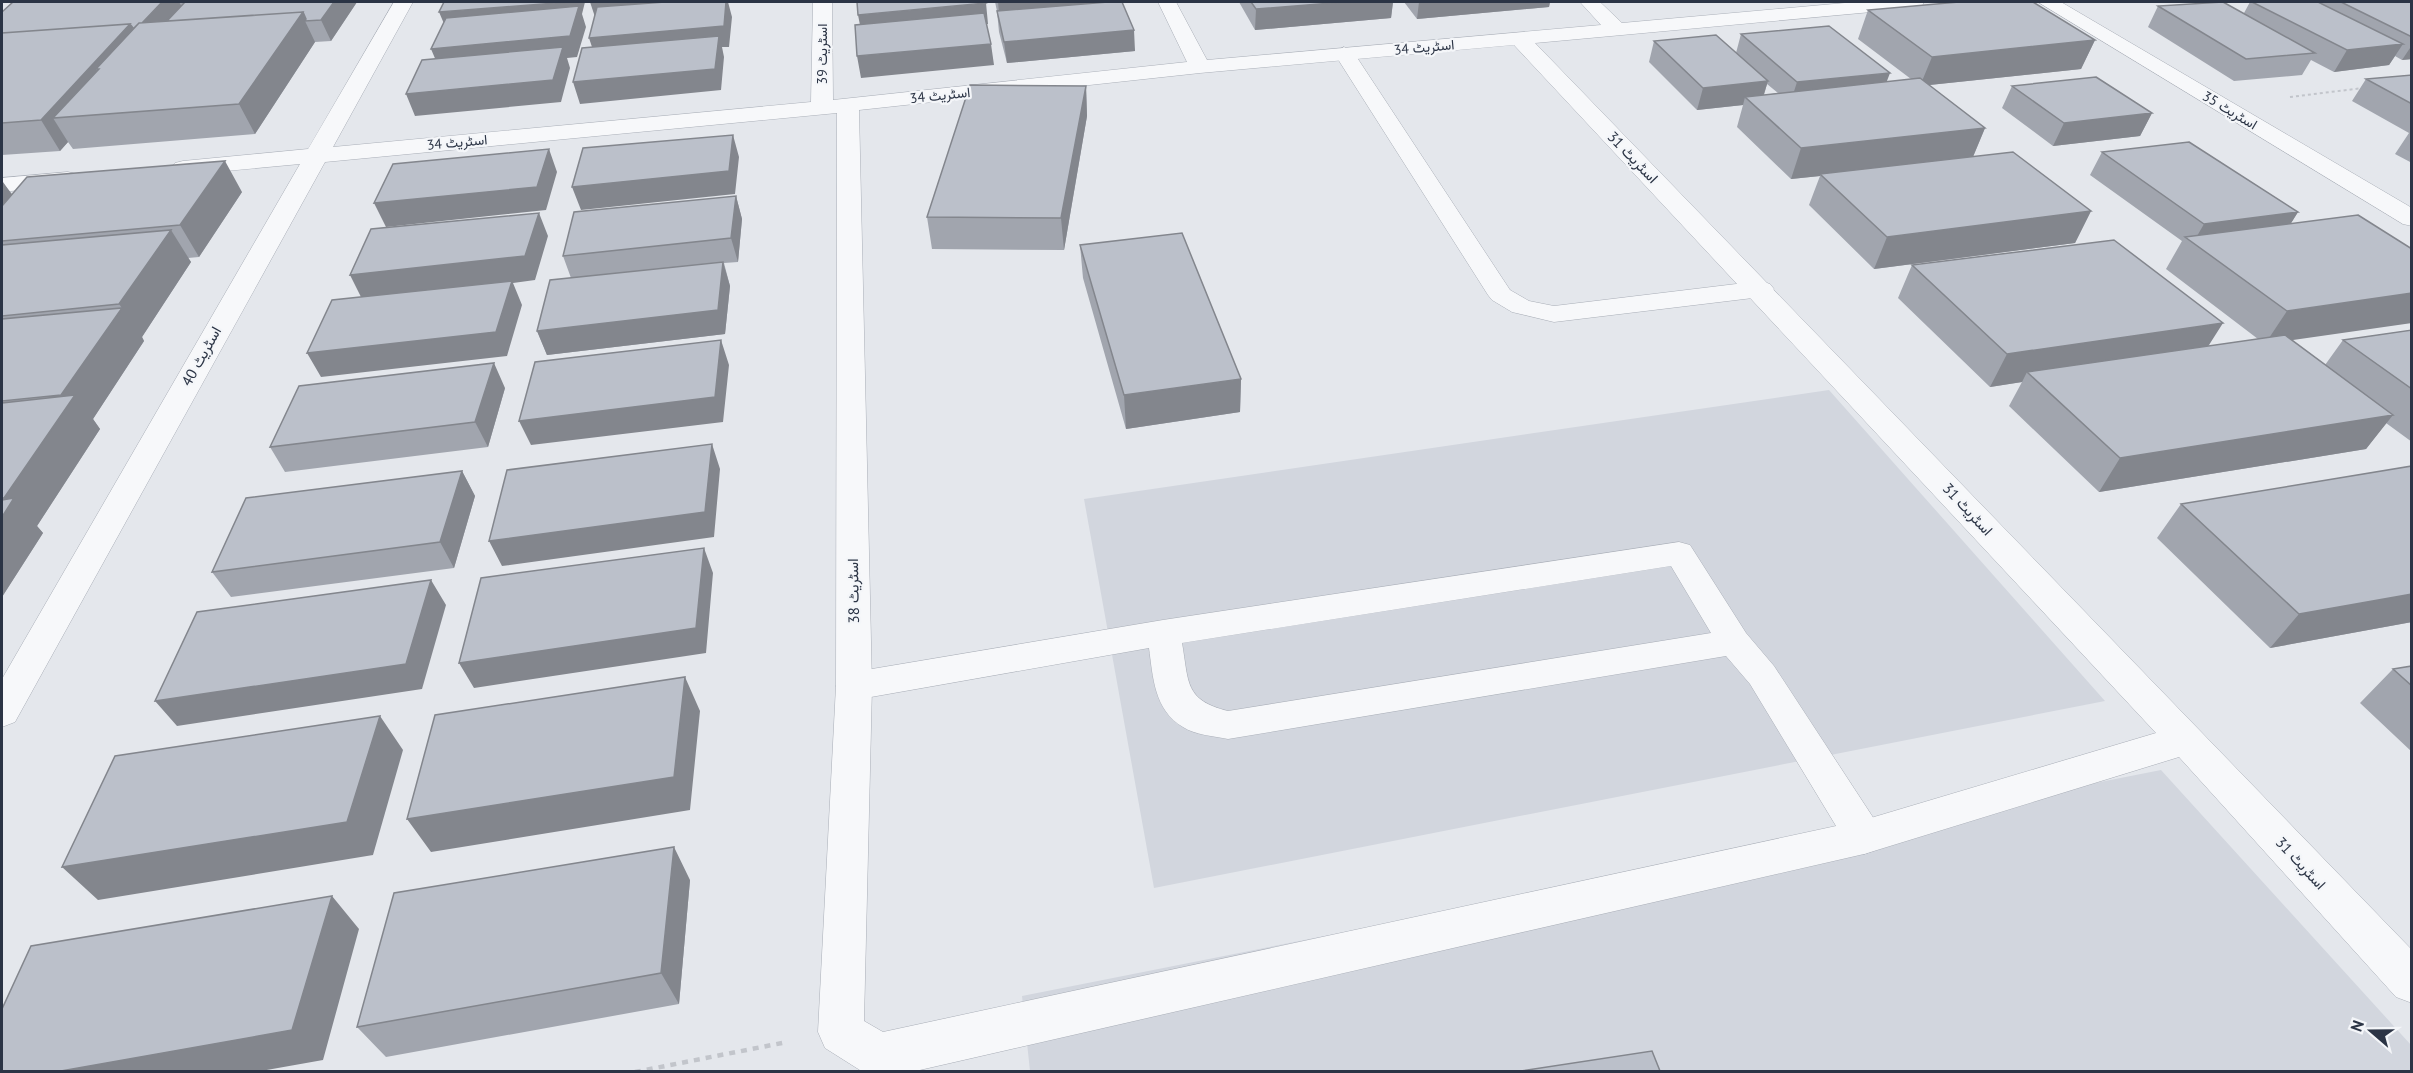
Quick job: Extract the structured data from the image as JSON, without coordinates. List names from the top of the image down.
{
  "streets": {
    "street": [
      "اسٹریٹ 34",
      "اسٹریٹ 39",
      "اسٹریٹ 35",
      "اسٹریٹ 31",
      "اسٹریٹ 40",
      "اسٹریٹ 38"
    ]
  },
  "crossings": [
    ["اسٹریٹ 34", "اسٹریٹ 39"],
    ["اسٹریٹ 34", "اسٹریٹ 31"],
    ["اسٹریٹ 34", "اسٹریٹ 40"],
    ["اسٹریٹ 34", "اسٹریٹ 38"],
    ["اسٹریٹ 39", "اسٹریٹ 38"]
  ],
  "north": "left"
}
